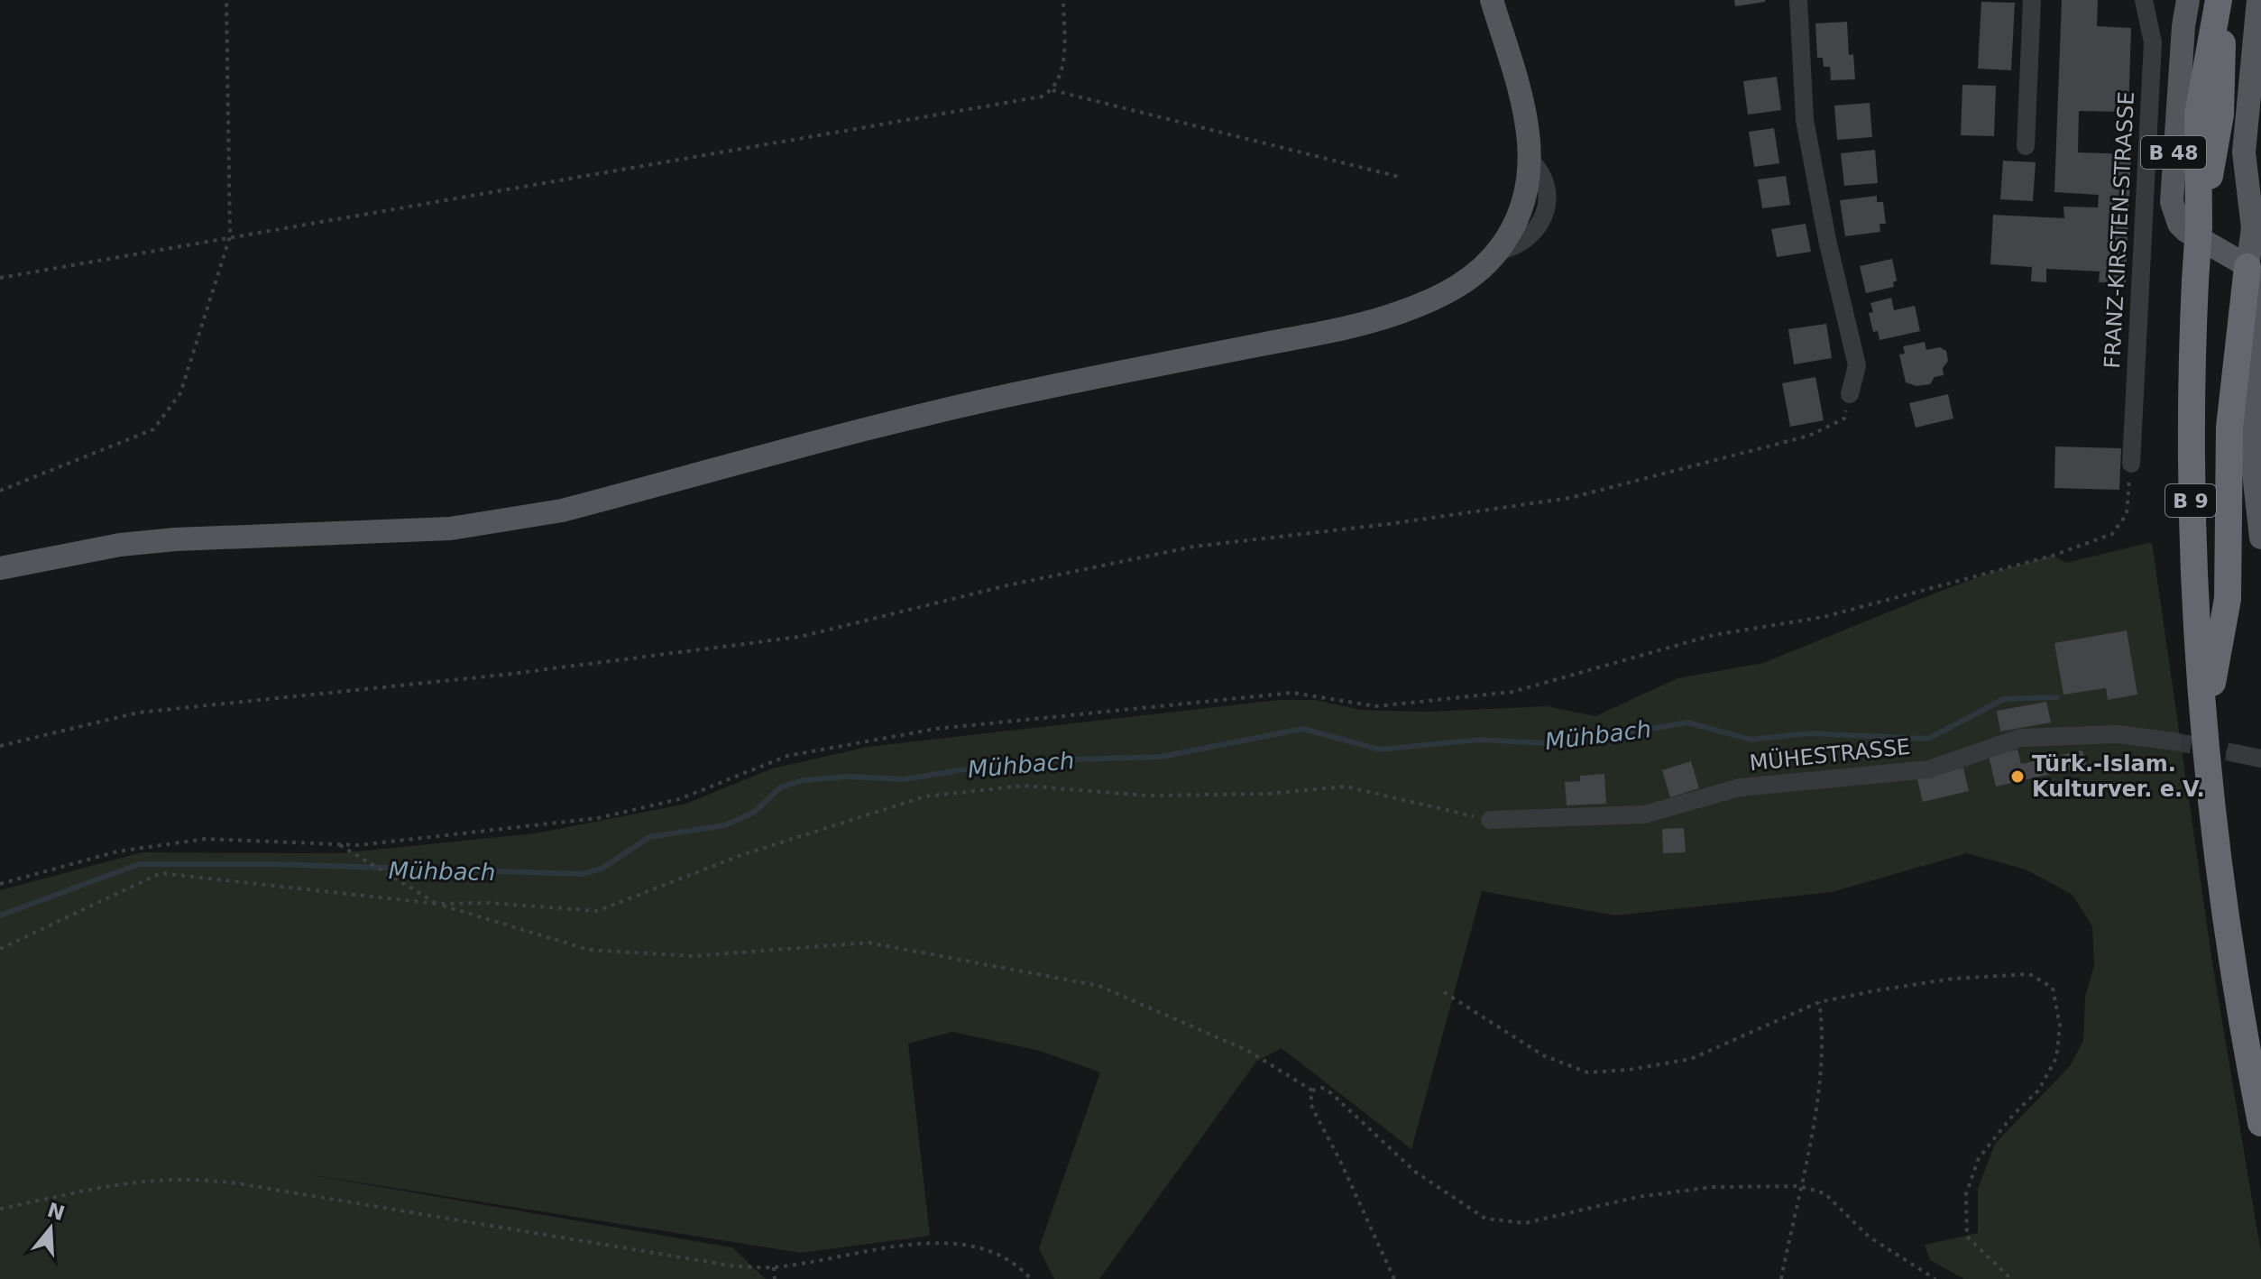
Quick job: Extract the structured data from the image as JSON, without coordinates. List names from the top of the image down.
{
  "streets": {
    "highway": ["B 9"],
    "main road": ["B 48"],
    "street": ["FRANZ-KIRSTEN-STRASSE", "MÜHESTRASSE"]
  },
  "water": ["Mühbach"],
  "places": ["Türk.-Islam. Kulturver. e.V."],
  "north": "top"
}
